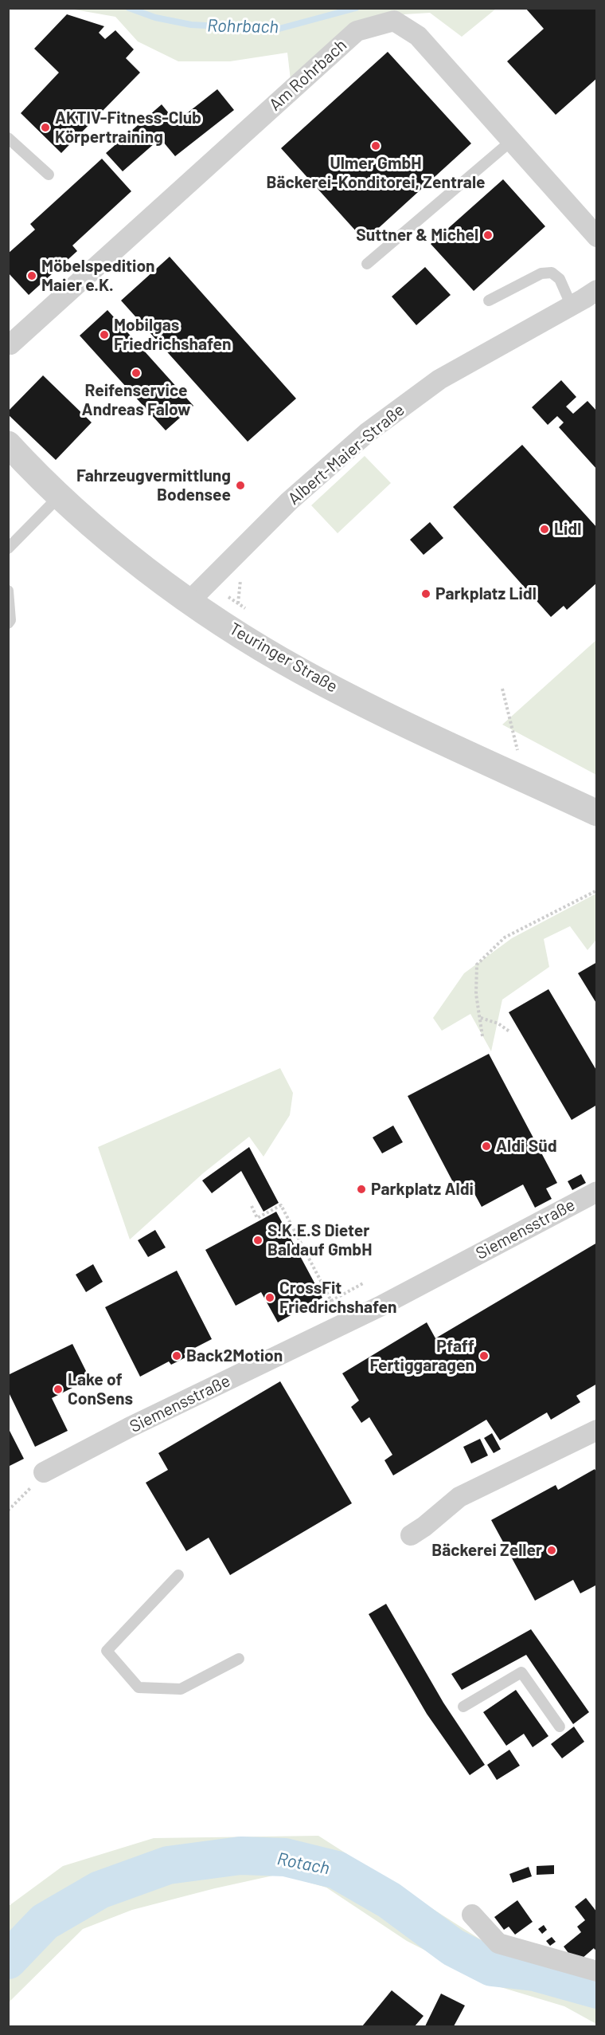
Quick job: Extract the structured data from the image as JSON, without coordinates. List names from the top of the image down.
{
  "streets": {
    "street": [
      "Am Rohrbach",
      "Albert-Maier-Straße",
      "Teuringer Straße",
      "Siemensstraße"
    ]
  },
  "crossings": [
    ["Albert-Maier-Straße", "Teuringer Straße"]
  ],
  "water": ["Rohrbach", "Rotach"],
  "places": [
    "AKTIV-Fitness-Club Körpertraining",
    "Ulmer GmbH Bäckerei-Konditorei, Zentrale",
    "Suttner & Michel",
    "Möbelspedition Maier e.K.",
    "Mobilgas Friedrichshafen",
    "Reifenservice Andreas Falow",
    "Fahrzeugvermittlung Bodensee",
    "Lidl",
    "Parkplatz Lidl",
    "Aldi Süd",
    "Parkplatz Aldi",
    "S.K.E.S Dieter Baldauf GmbH",
    "CrossFit Friedrichshafen",
    "Back2Motion",
    "Pfaff Fertiggaragen",
    "Lake of ConSens",
    "Bäckerei Zeller"
  ]
}
